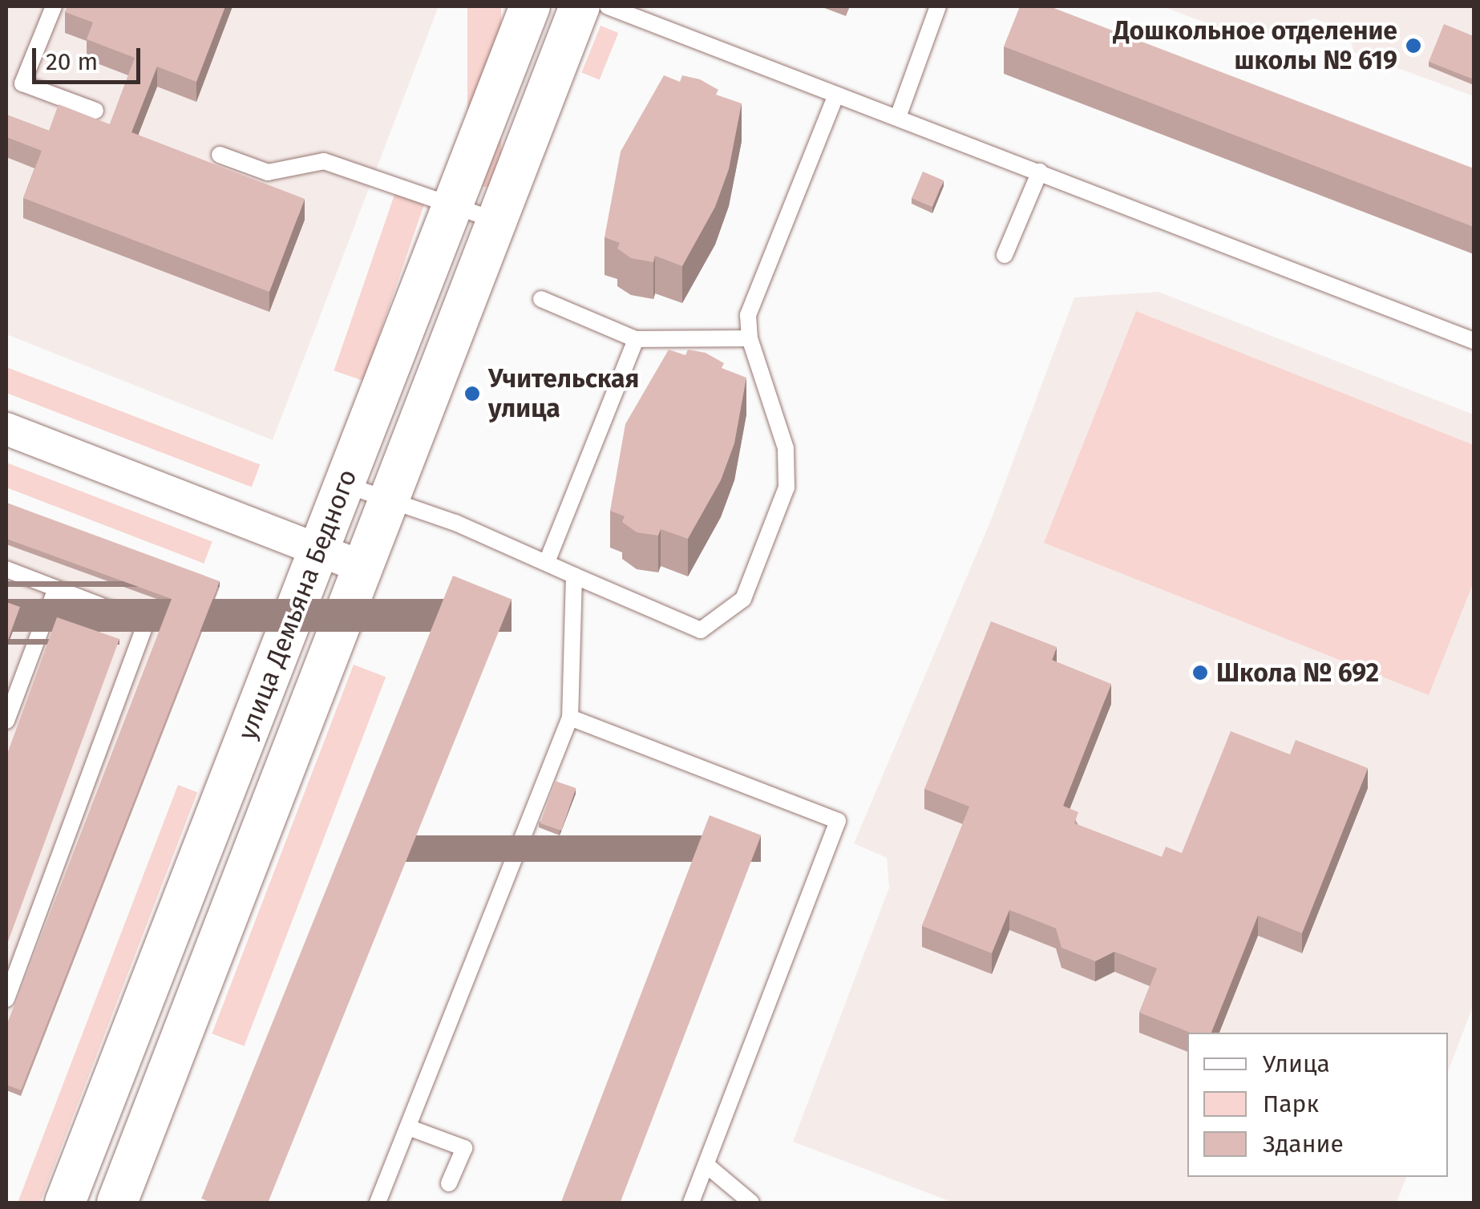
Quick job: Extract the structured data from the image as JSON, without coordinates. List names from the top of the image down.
{
  "streets": {
    "street": ["улица Демьяна Бедного"]
  },
  "places": ["Дошкольное отделение школы № 619", "Учительская улица", "Школа № 692"],
  "legend": ["Улица", "Парк", "Здание"],
  "scale_bar": "20 m"
}
